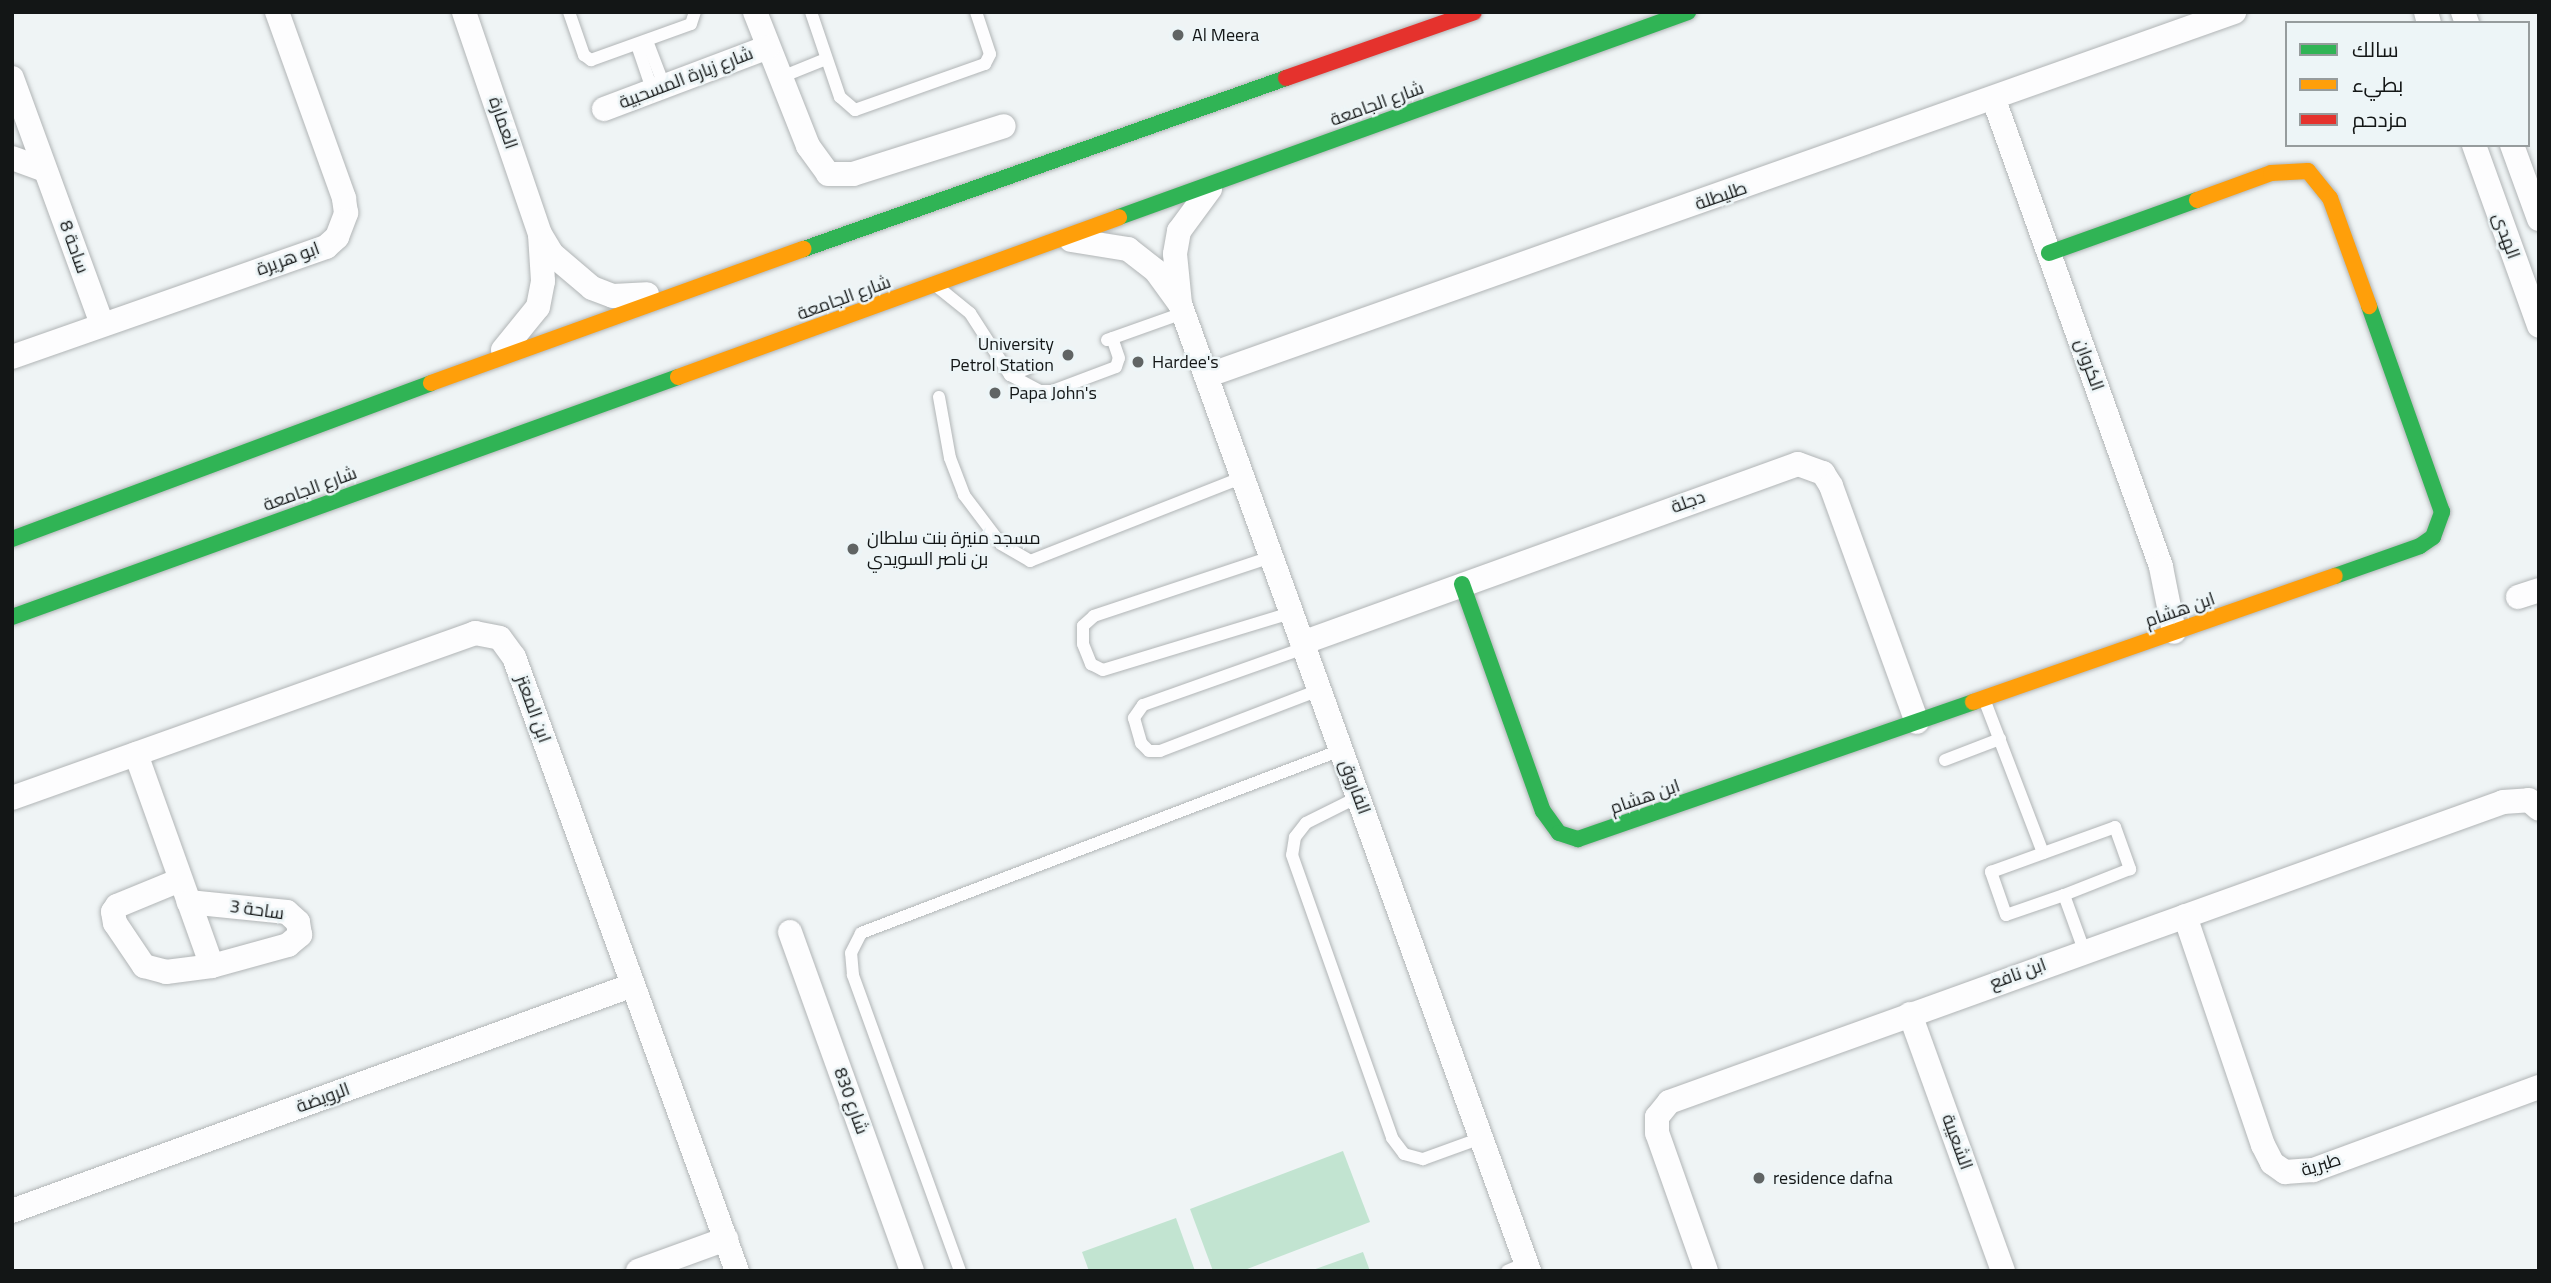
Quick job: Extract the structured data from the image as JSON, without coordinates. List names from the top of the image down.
{
  "streets": {
    "main road": ["شارع الجامعة", "ابن هشام"],
    "street": [
      "شارع زبارة المسحبية",
      "العمارة",
      "طليطلة",
      "الهدى",
      "ساحة 8",
      "ابو هريرة",
      "الكروان",
      "دجلة",
      "ابن المعتز",
      "الفاروق",
      "ساحة 3",
      "ابن نافع",
      "الرويضة",
      "شارع 830",
      "الشعيبة",
      "طبرية"
    ]
  },
  "crossings": [
    ["شارع الجامعة", "الفاروق"],
    ["طليطلة", "الكروان"],
    ["طليطلة", "الفاروق"],
    ["ساحة 8", "ابو هريرة"],
    ["الكروان", "ابن هشام"],
    ["دجلة", "ابن هشام"],
    ["دجلة", "الفاروق"],
    ["ابن المعتز", "الرويضة"],
    ["ابن نافع", "الشعيبة"],
    ["ابن نافع", "طبرية"]
  ],
  "places": [
    "Al Meera",
    "University Petrol Station",
    "Hardee's",
    "Papa John's",
    "مسجد منيرة بنت سلطان بن ناصر السويدي",
    "residence dafna"
  ],
  "legend": ["سالك", "بطيء", "مزدحم"]
}
